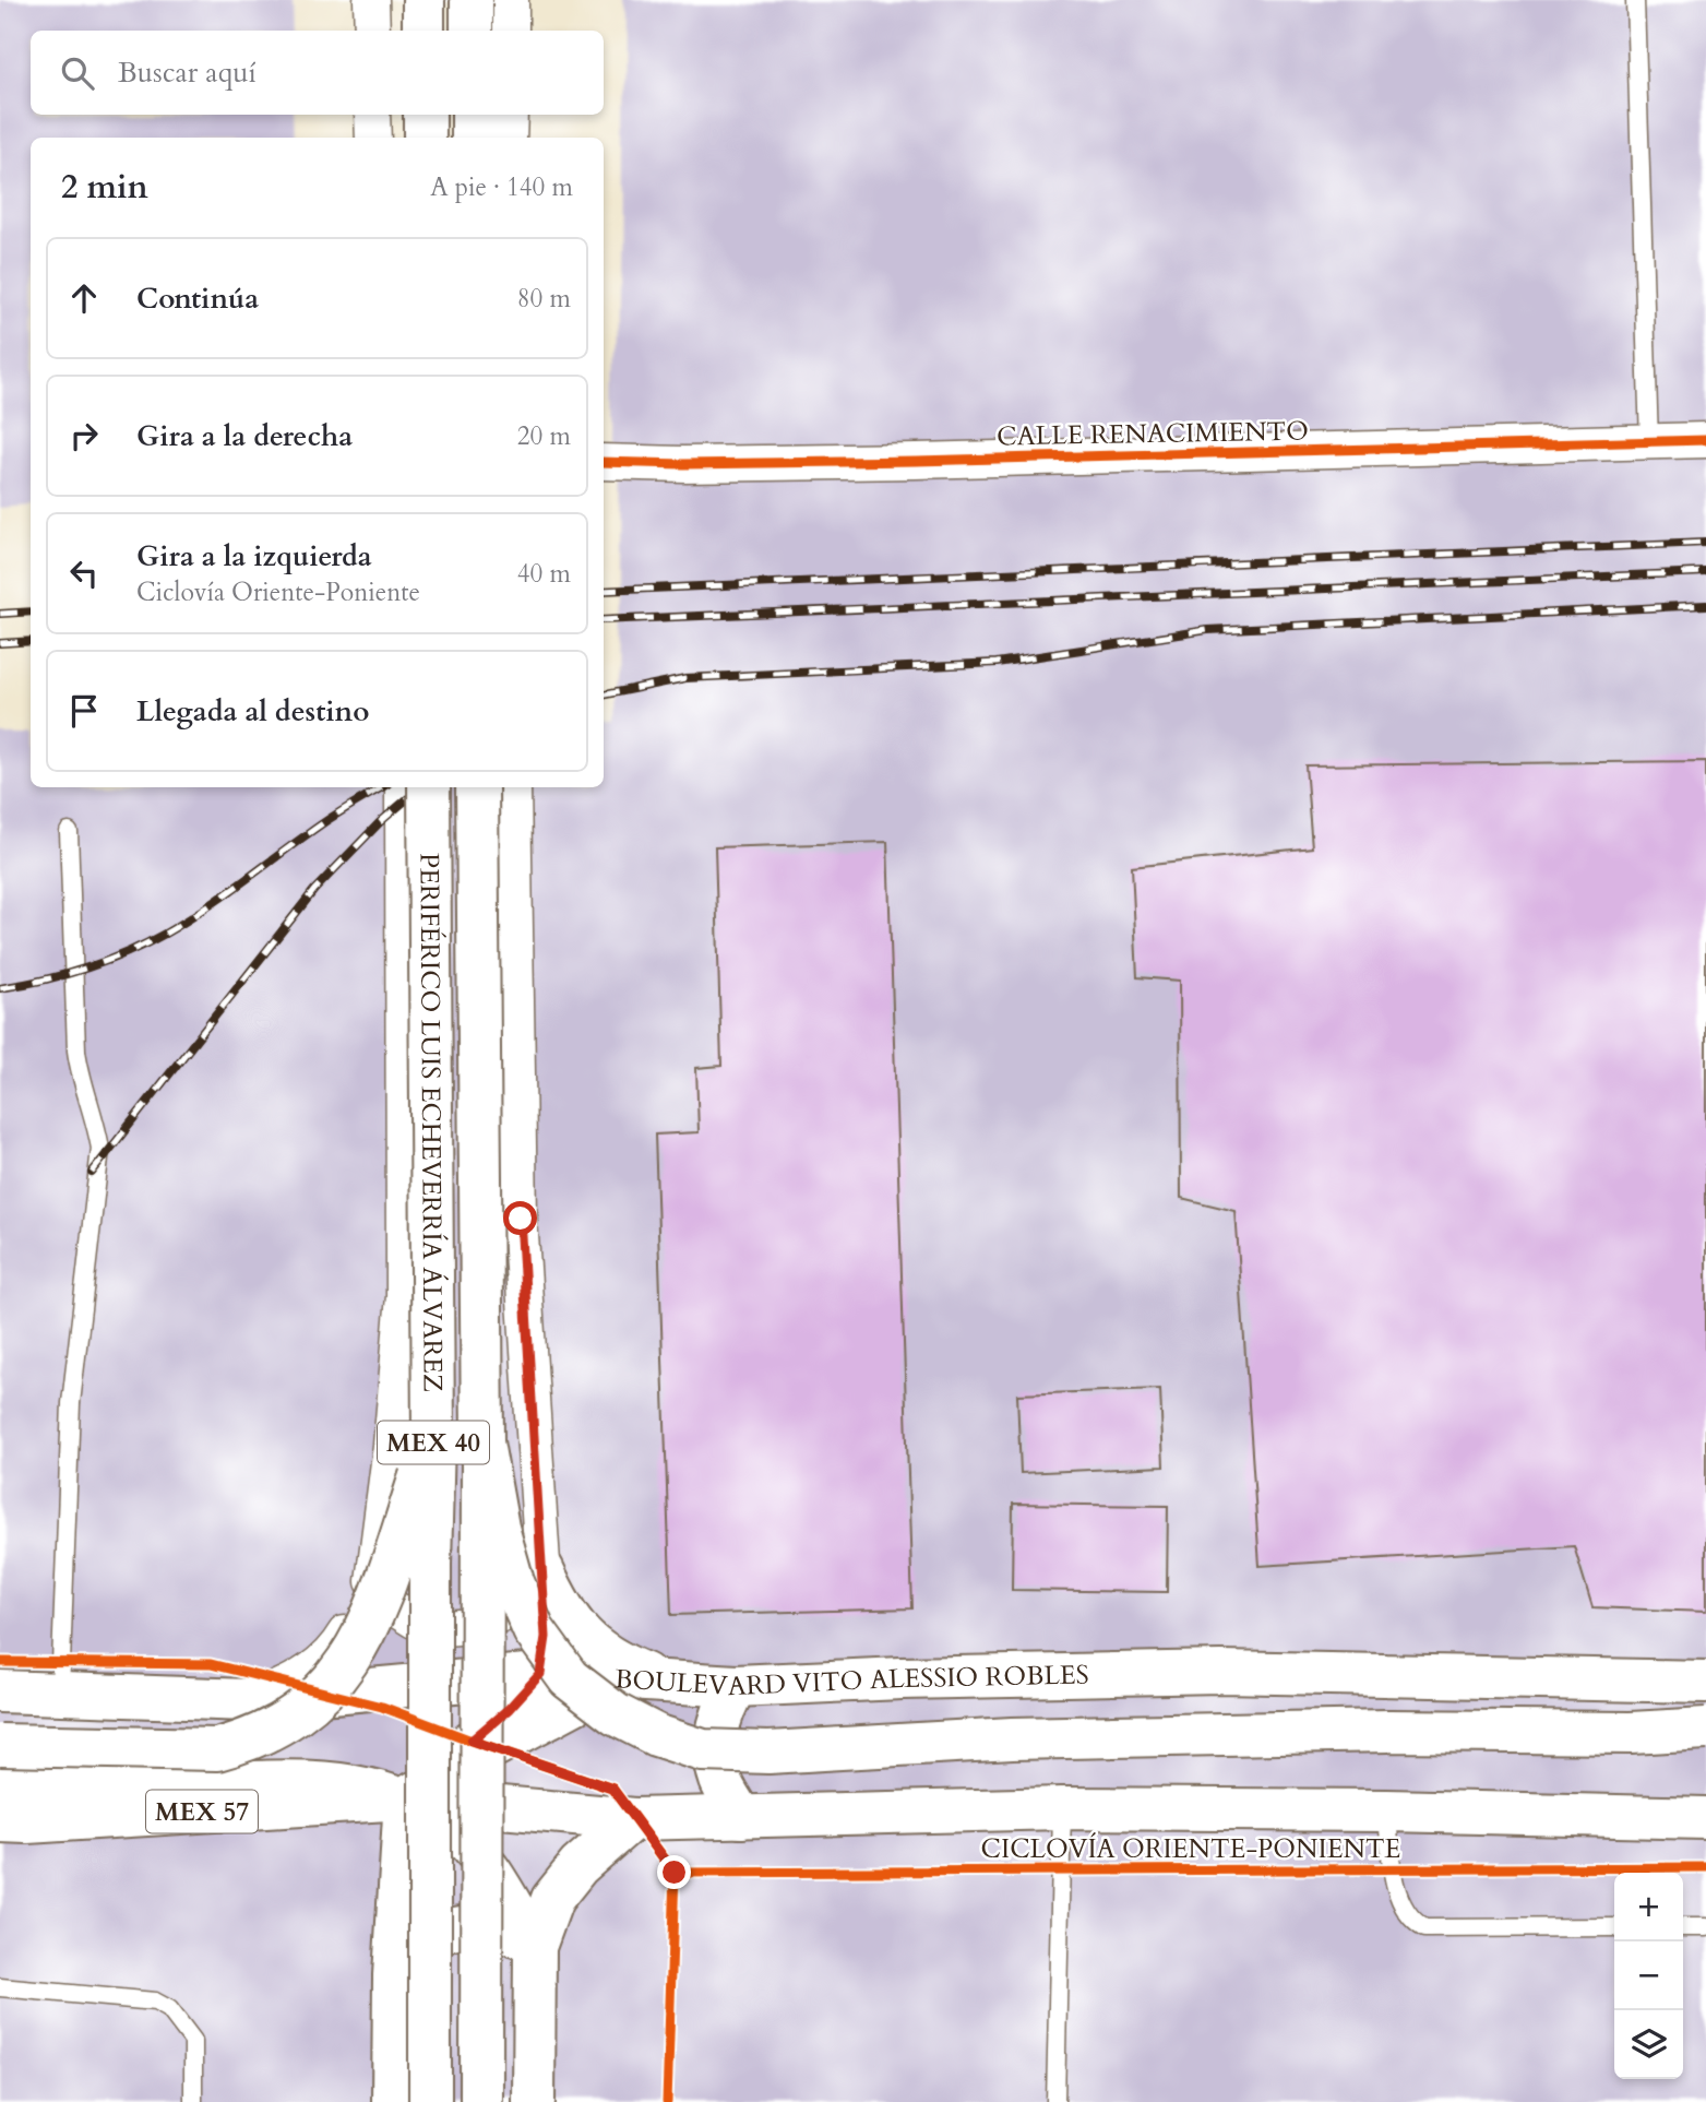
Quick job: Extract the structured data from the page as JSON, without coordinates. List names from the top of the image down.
{
  "streets": {
    "main road": [
      "PERIFÉRICO LUIS ECHEVERRÍA ÁLVAREZ",
      "MEX 40",
      "BOULEVARD VITO ALESSIO ROBLES",
      "MEX 57"
    ],
    "street": ["CALLE RENACIMIENTO"],
    "cycle path": ["CICLOVÍA ORIENTE-PONIENTE"]
  },
  "page": {
    "search": "Buscar aquí",
    "heading": ["2 min", "A pie · 140 m"],
    "list": [
      ["Continúa", "80 m"],
      ["Gira a la derecha", "20 m"],
      ["Gira a la izquierda", "Ciclovía Oriente-Poniente", "40 m"],
      "Llegada al destino"
    ],
    "map_buttons": ["+", "−"]
  }
}
